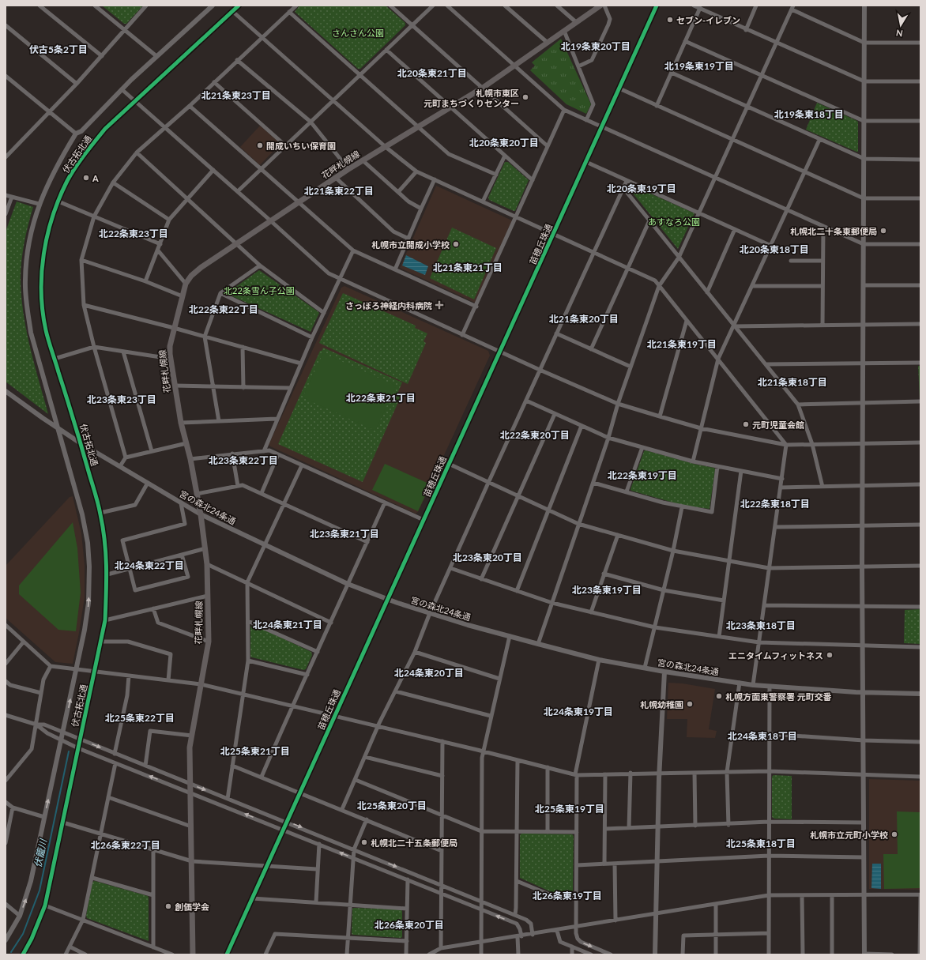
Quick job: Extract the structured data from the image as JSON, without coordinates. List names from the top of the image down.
{
  "streets": {
    "main road": ["花畔札幌線"],
    "street": ["伏古拓北通", "苗穂丘珠通", "宮の森北24条通"]
  },
  "crossings": [
    ["伏古拓北通", "宮の森北24条通"],
    ["花畔札幌線", "宮の森北24条通"],
    ["苗穂丘珠通", "宮の森北24条通"]
  ],
  "districts": [
    "北19条東20丁目",
    "伏古5条2丁目",
    "北19条東19丁目",
    "北20条東21丁目",
    "北21条東23丁目",
    "北19条東18丁目",
    "北20条東20丁目",
    "北20条東19丁目",
    "北21条東22丁目",
    "北22条東23丁目",
    "北20条東18丁目",
    "北21条東21丁目",
    "北22条東22丁目",
    "北21条東20丁目",
    "北21条東19丁目",
    "北21条東18丁目",
    "北22条東21丁目",
    "北23条東23丁目",
    "北22条東20丁目",
    "北23条東22丁目",
    "北22条東19丁目",
    "北22条東18丁目",
    "北23条東21丁目",
    "北23条東20丁目",
    "北24条東22丁目",
    "北23条東19丁目",
    "北24条東21丁目",
    "北23条東18丁目",
    "北24条東20丁目",
    "北24条東19丁目",
    "北25条東22丁目",
    "北24条東18丁目",
    "北25条東21丁目",
    "北25条東20丁目",
    "北25条東19丁目",
    "北25条東18丁目",
    "北26条東22丁目",
    "北26条東19丁目",
    "北26条東20丁目"
  ],
  "water": ["伏籠川"],
  "parks": ["さんさん公園", "あすなろ公園", "北22条雪ん子公園"],
  "places": {
    "other": [
      "セブン-イレブン",
      "札幌市東区 元町まちづくりセンター",
      "開成いちい保育園",
      "A",
      "札幌北二十条東郵便局",
      "札幌市立開成小学校",
      "元町児童会館",
      "エニタイムフィットネス",
      "札幌方面東警察署 元町交番",
      "札幌幼稚園",
      "札幌市立元町小学校",
      "札幌北二十五条郵便局",
      "創価学会"
    ],
    "health": ["さっぽろ神経内科病院"]
  },
  "north": "bottom"
}
